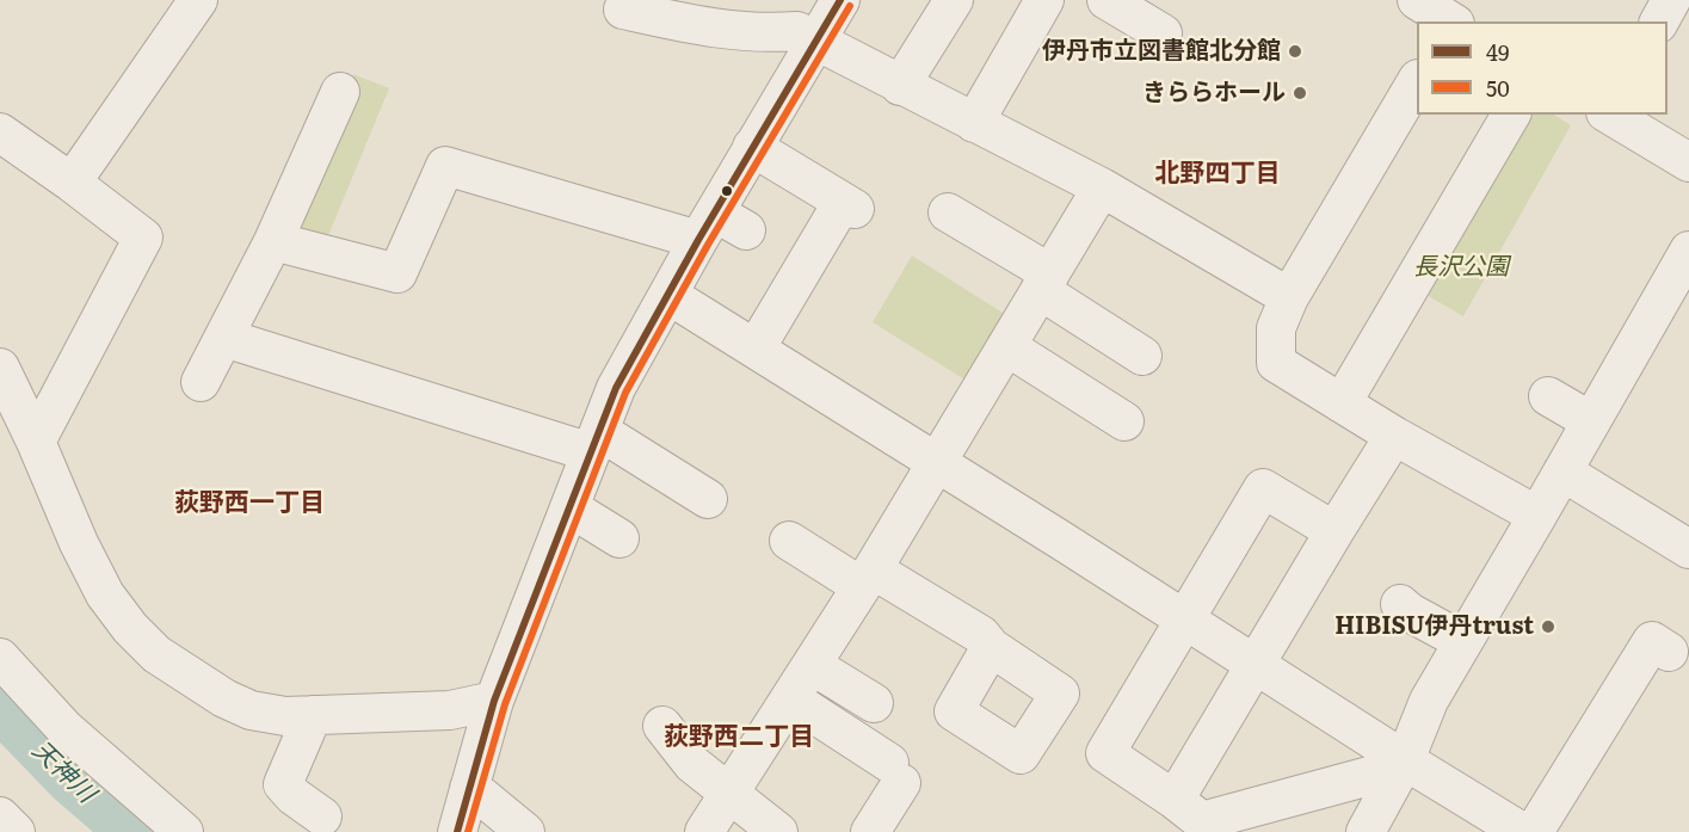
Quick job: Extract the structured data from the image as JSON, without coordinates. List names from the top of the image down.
{
  "districts": ["北野四丁目", "荻野西一丁目", "荻野西二丁目"],
  "water": ["天神川"],
  "parks": ["長沢公園"],
  "places": ["伊丹市立図書館北分館", "きららホール", "HIBISU伊丹trust"],
  "lines": ["transit line 49", "transit line 50"],
  "legend": ["49", "50"]
}
